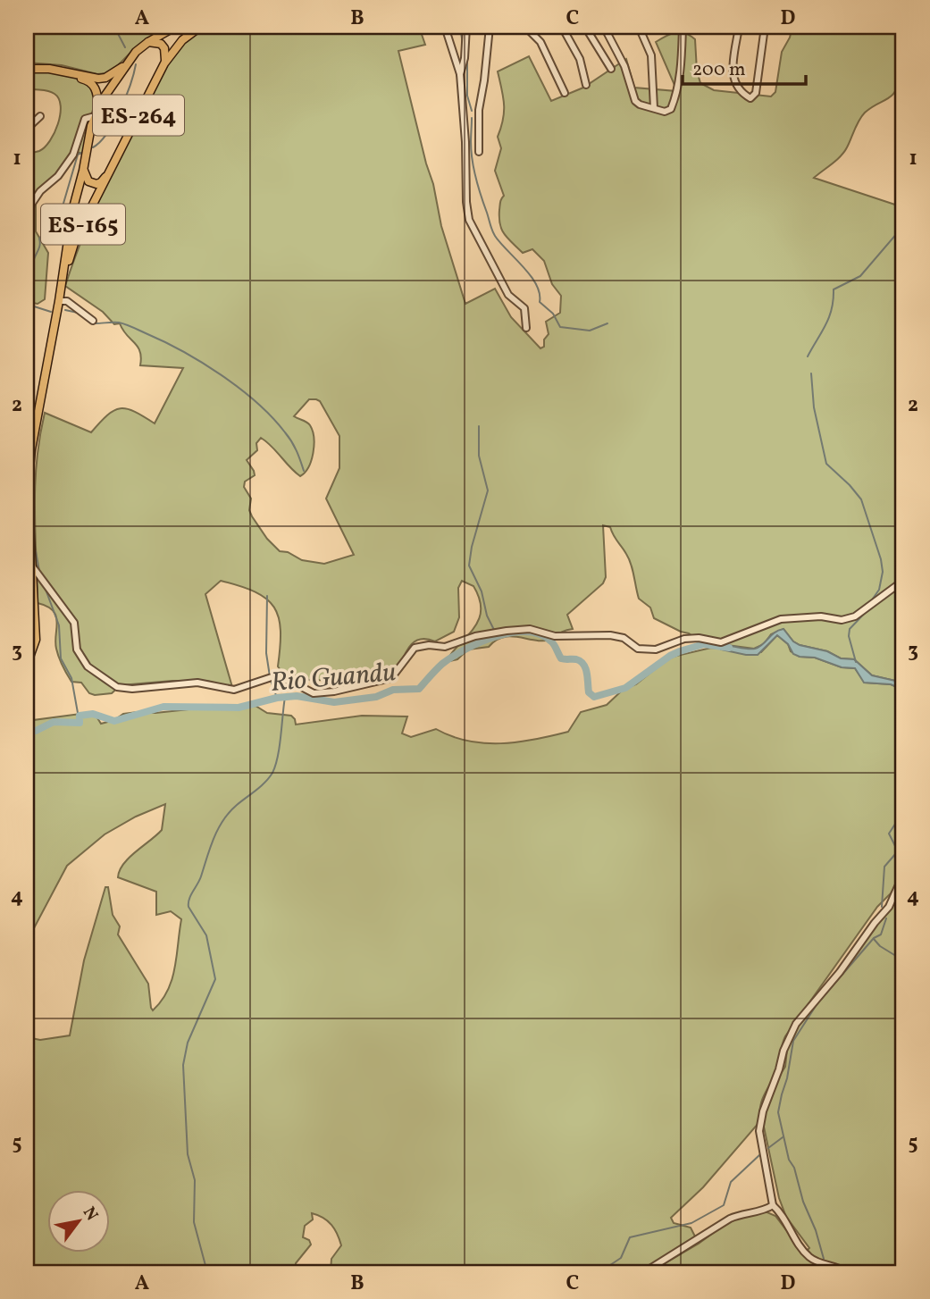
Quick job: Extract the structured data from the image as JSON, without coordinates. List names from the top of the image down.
{
  "streets": {
    "main road": ["ES-264", "ES-165"]
  },
  "crossings": [
    ["ES-264", "ES-165"]
  ],
  "water": ["Rio Guandu"],
  "scale_bar": "200 m",
  "north": "top right",
  "grid": {
    "columns": [
      "A",
      "B",
      "C",
      "D"
    ],
    "rows": [
      "1",
      "2",
      "3",
      "4",
      "5"
    ]
  }
}
